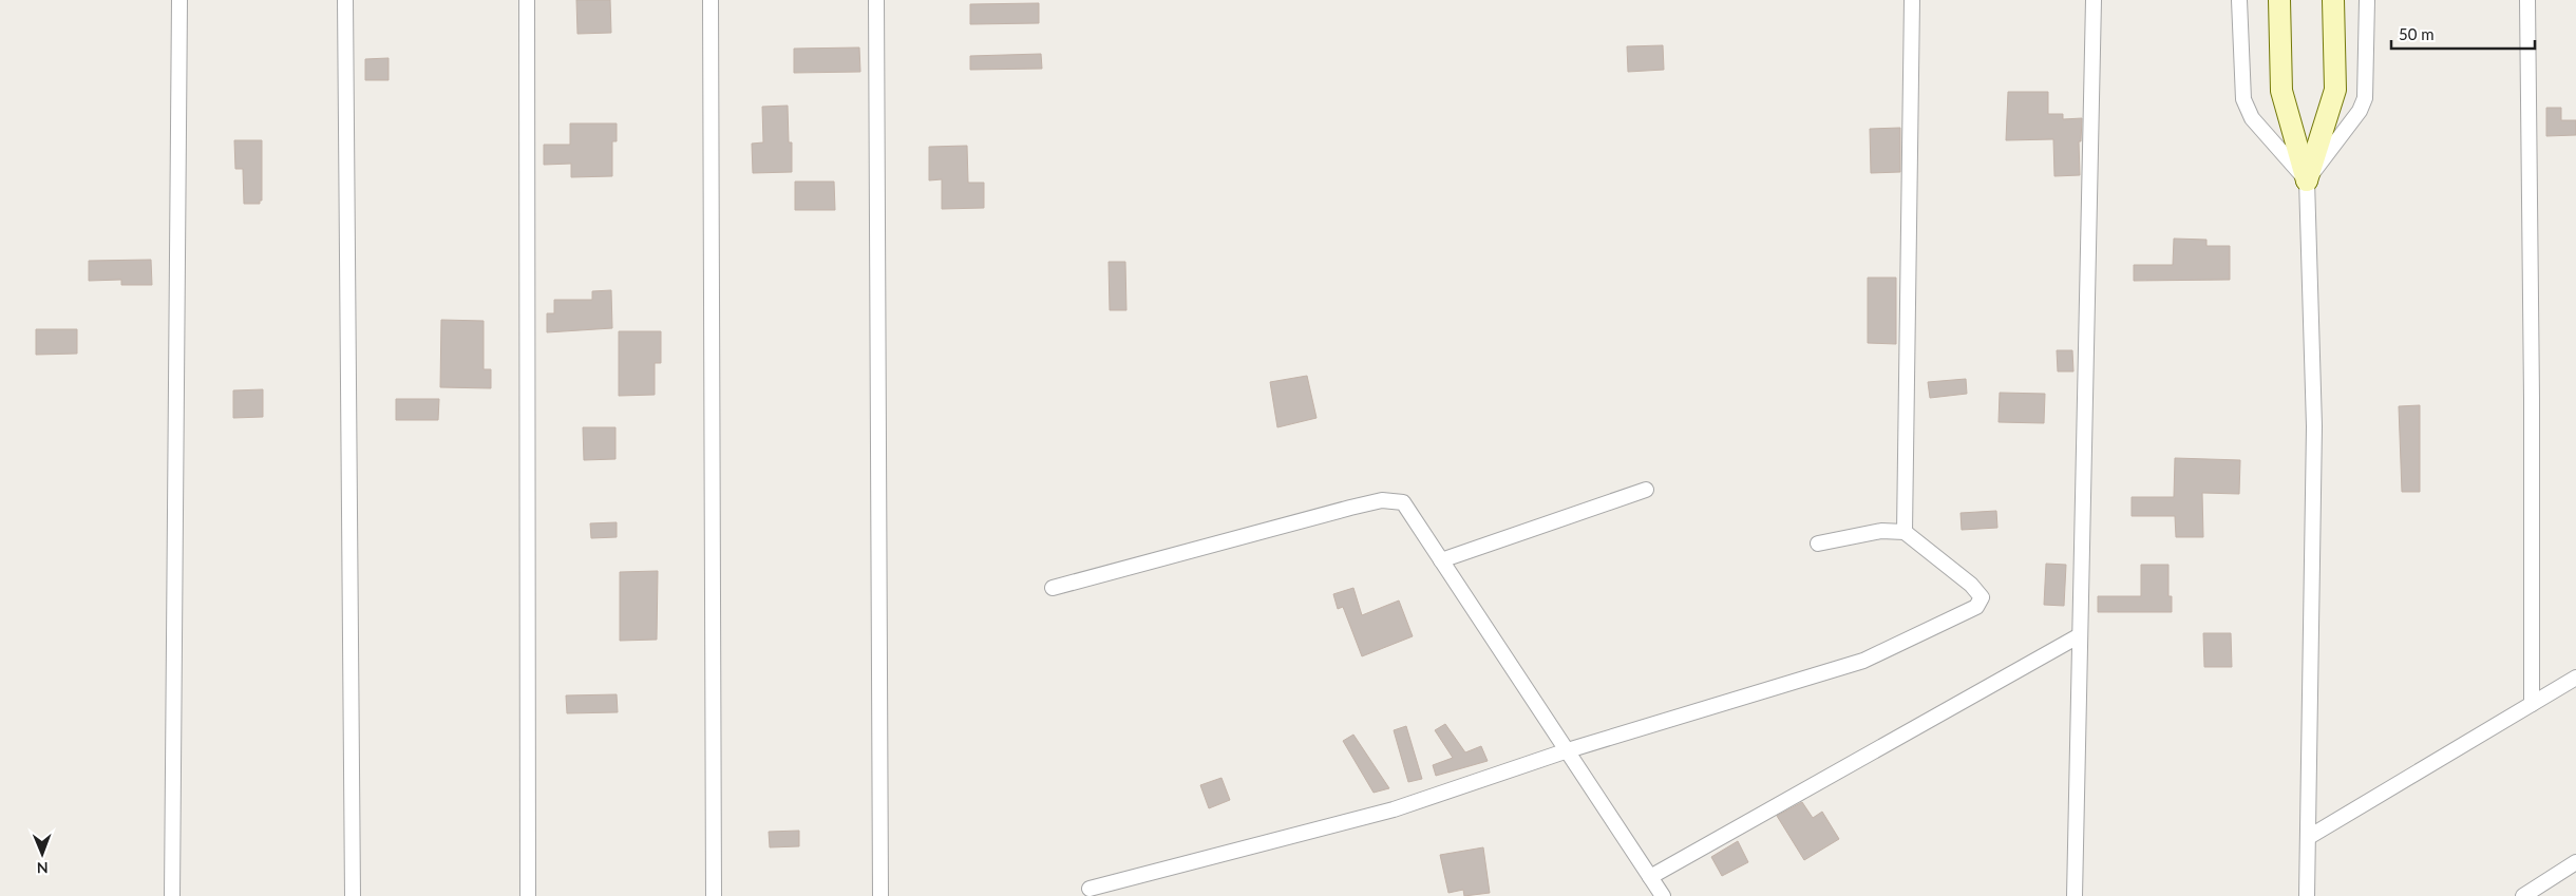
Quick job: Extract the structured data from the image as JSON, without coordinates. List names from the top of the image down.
{
  "scale_bar": "50 m",
  "north": "bottom"
}
